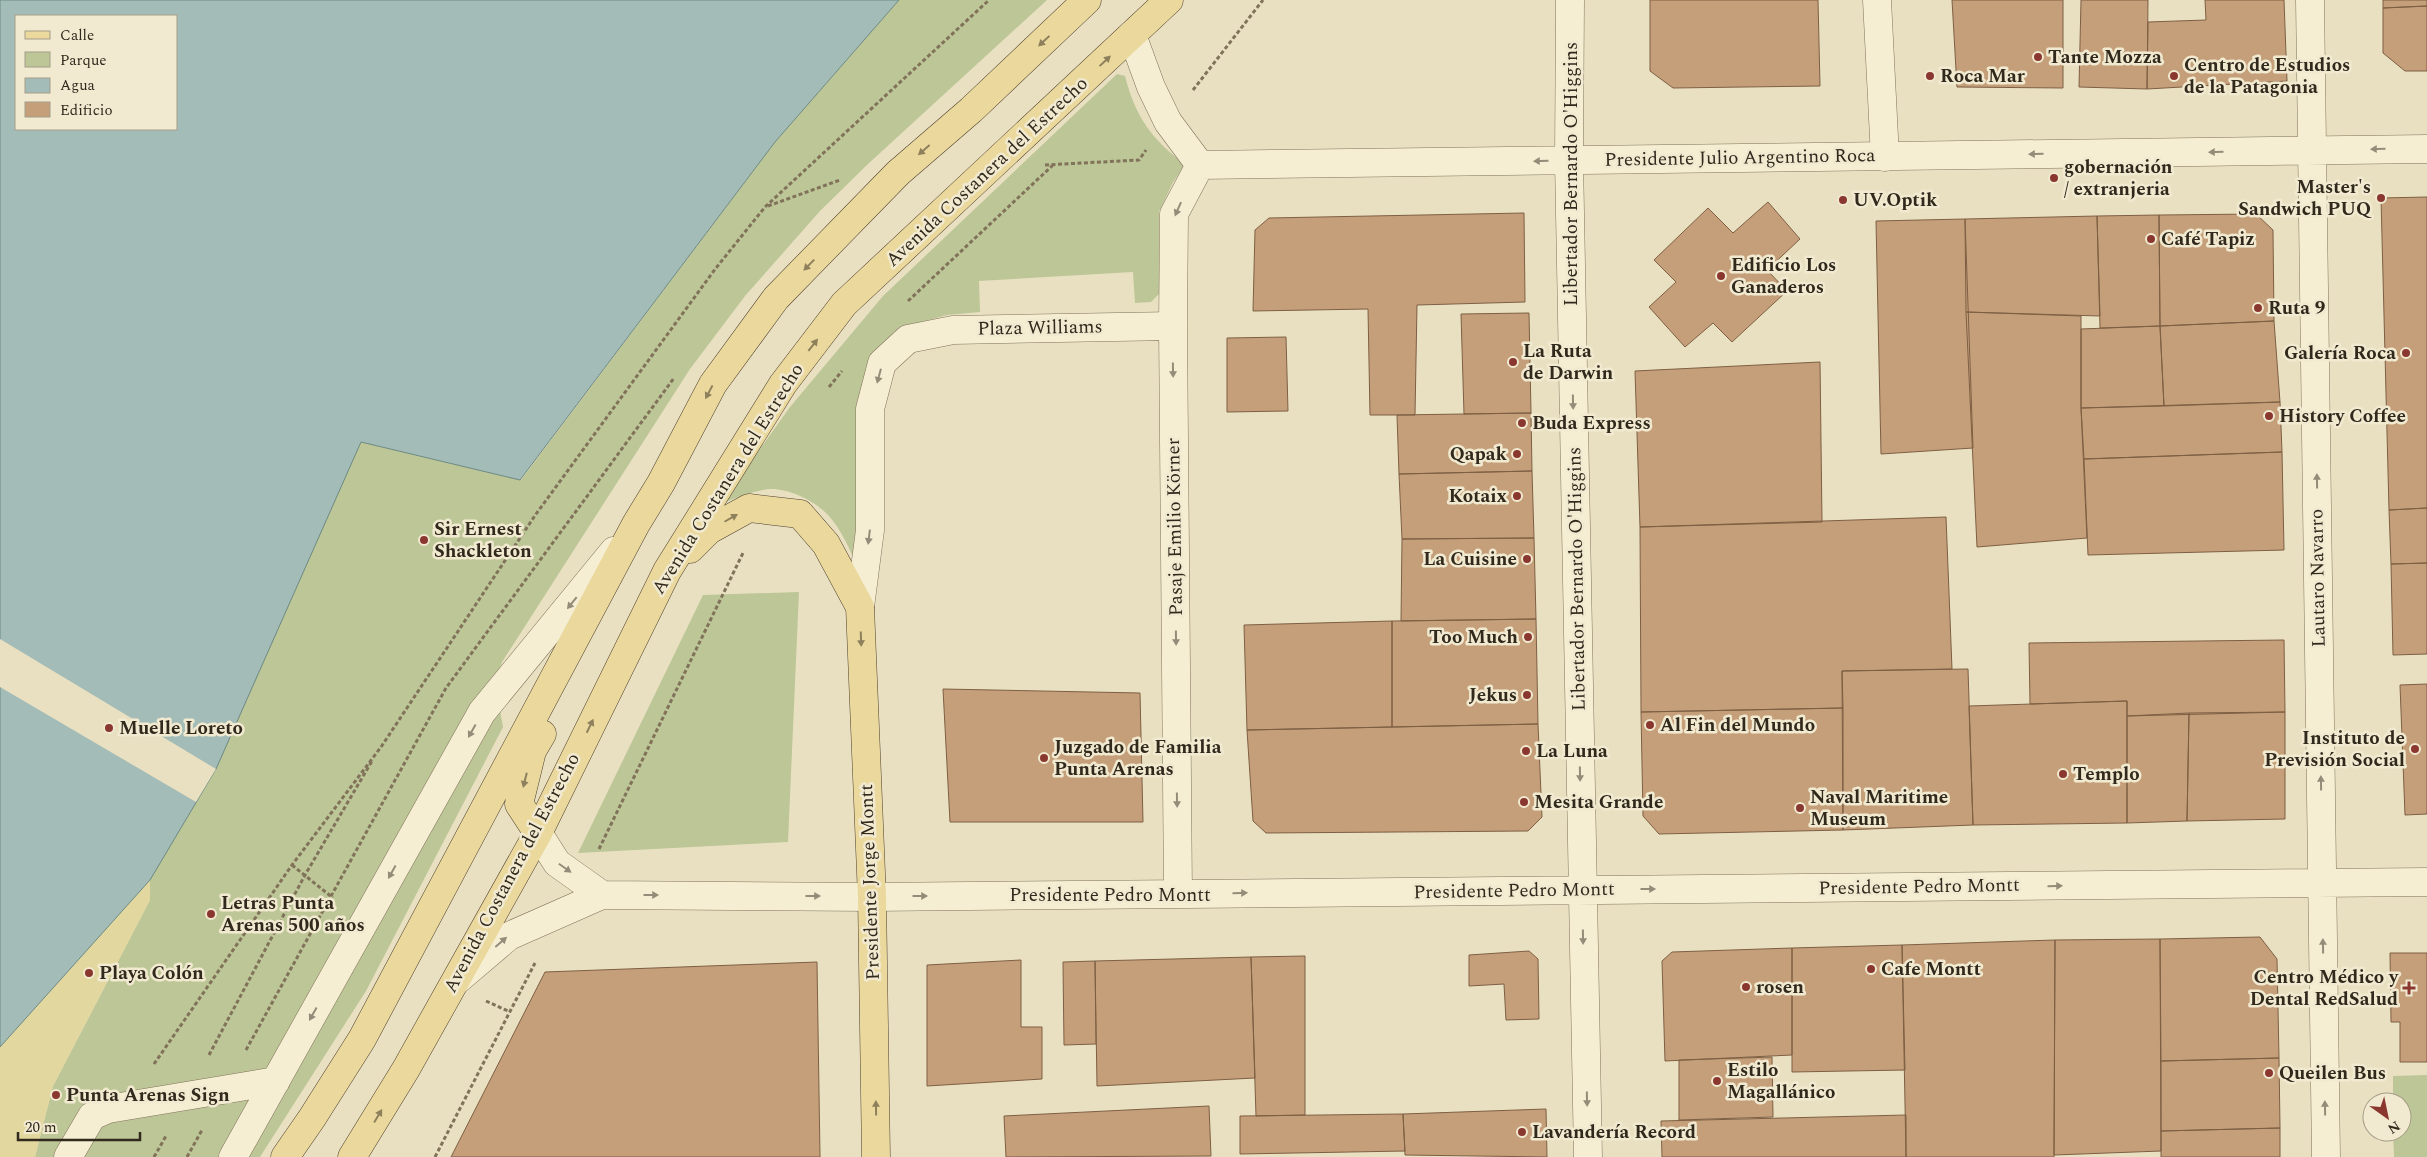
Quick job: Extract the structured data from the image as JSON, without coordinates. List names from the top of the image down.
{
  "streets": {
    "main road": ["Avenida Costanera del Estrecho", "Presidente Jorge Montt"],
    "street": [
      "Presidente Julio Argentino Roca",
      "Libertador Bernardo O'Higgins",
      "Plaza Williams",
      "Pasaje Emilio Körner",
      "Lautaro Navarro",
      "Presidente Pedro Montt"
    ]
  },
  "crossings": [
    ["Presidente Julio Argentino Roca", "Libertador Bernardo O'Higgins"],
    ["Presidente Julio Argentino Roca", "Pasaje Emilio Körner"],
    ["Presidente Julio Argentino Roca", "Lautaro Navarro"],
    ["Avenida Costanera del Estrecho", "Presidente Jorge Montt"],
    ["Avenida Costanera del Estrecho", "Presidente Pedro Montt"],
    ["Libertador Bernardo O'Higgins", "Presidente Pedro Montt"],
    ["Plaza Williams", "Pasaje Emilio Körner"],
    ["Plaza Williams", "Presidente Jorge Montt"],
    ["Pasaje Emilio Körner", "Presidente Pedro Montt"],
    ["Lautaro Navarro", "Presidente Pedro Montt"],
    ["Presidente Jorge Montt", "Presidente Pedro Montt"]
  ],
  "one_way": [
    "Presidente Julio Argentino Roca",
    "Libertador Bernardo O'Higgins",
    "Pasaje Emilio Körner",
    "Lautaro Navarro",
    "Presidente Pedro Montt"
  ],
  "places": {
    "other": [
      "Tante Mozza",
      "Roca Mar",
      "Centro de Estudios de la Patagonia",
      "gobernación / extranjeria",
      "Master's Sandwich PUQ",
      "UV.Optik",
      "Café Tapiz",
      "Edificio Los Ganaderos",
      "Ruta 9",
      "Galería Roca",
      "La Ruta de Darwin",
      "History Coffee",
      "Buda Express",
      "Qapak",
      "Kotaix",
      "Sir Ernest Shackleton",
      "La Cuisine",
      "Too Much",
      "Jekus",
      "Al Fin del Mundo",
      "Muelle Loreto",
      "Instituto de Previsión Social",
      "La Luna",
      "Juzgado de Familia Punta Arenas",
      "Templo",
      "Mesita Grande",
      "Naval Maritime Museum",
      "Letras Punta Arenas 500 años",
      "Cafe Montt",
      "Playa Colón",
      "rosen",
      "Queilen Bus",
      "Estilo Magallánico",
      "Punta Arenas Sign",
      "Lavandería Record"
    ],
    "health": ["Centro Médico y Dental RedSalud"]
  },
  "legend": [
    "Calle",
    "Parque",
    "Agua",
    "Edificio"
  ],
  "scale_bar": "20 m",
  "north": "bottom right"
}
